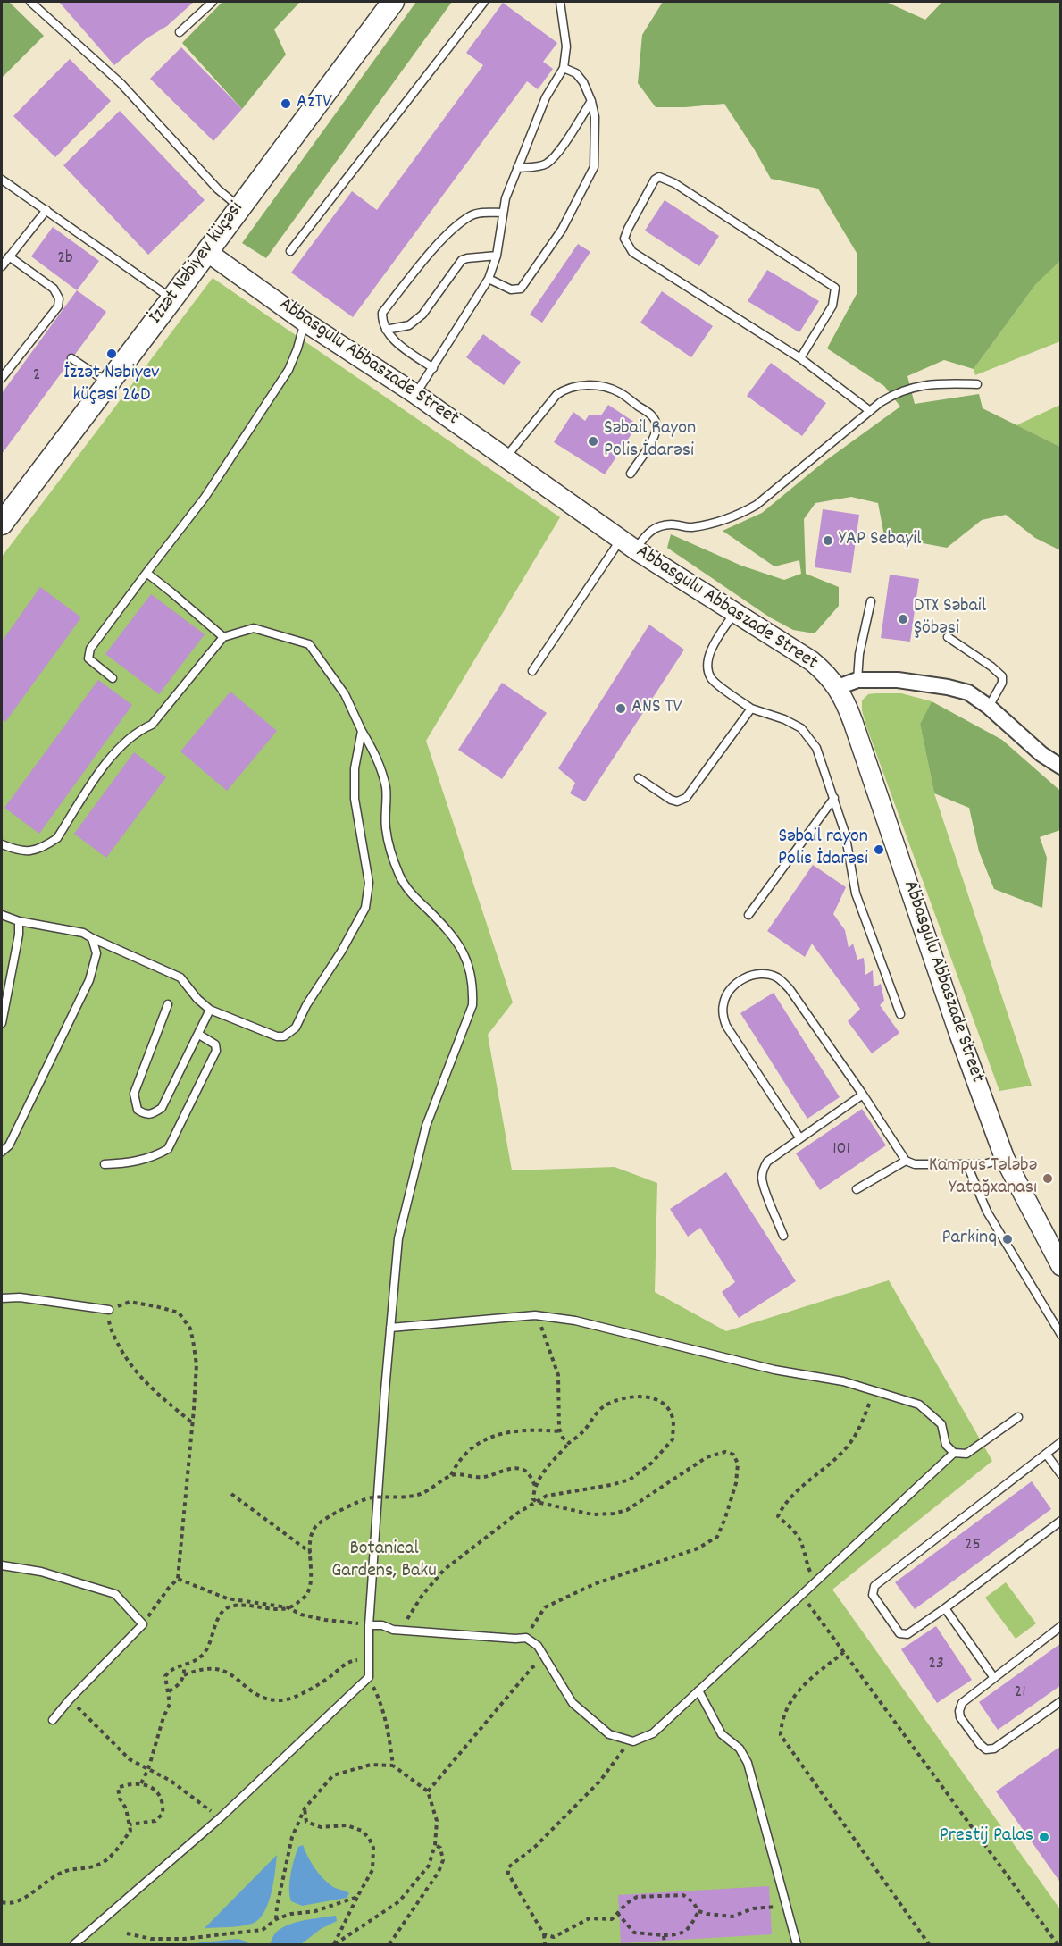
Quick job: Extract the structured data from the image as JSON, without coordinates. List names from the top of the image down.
{
  "streets": {
    "main road": ["İzzət Nəbiyev küçəsi"],
    "street": ["Abbasgulu Abbaszade Street"]
  },
  "crossings": [
    ["İzzət Nəbiyev küçəsi", "Abbasgulu Abbaszade Street"]
  ],
  "parks": ["Botanical Gardens, Baku"],
  "places": [
    "AzTV",
    "İzzət Nəbiyev küçəsi 26D",
    "Səbail Rayon Polis İdarəsi",
    "YAP Sebayil",
    "DTX Səbail Şöbəsi",
    "ANS TV",
    "Səbail rayon Polis İdarəsi",
    "Kampus Tələbə Yatağxanası",
    "Parkinq",
    "Prestij Palas"
  ],
  "house_numbers": [
    "2b",
    "2",
    "101",
    "25",
    "23",
    "21"
  ]
}
